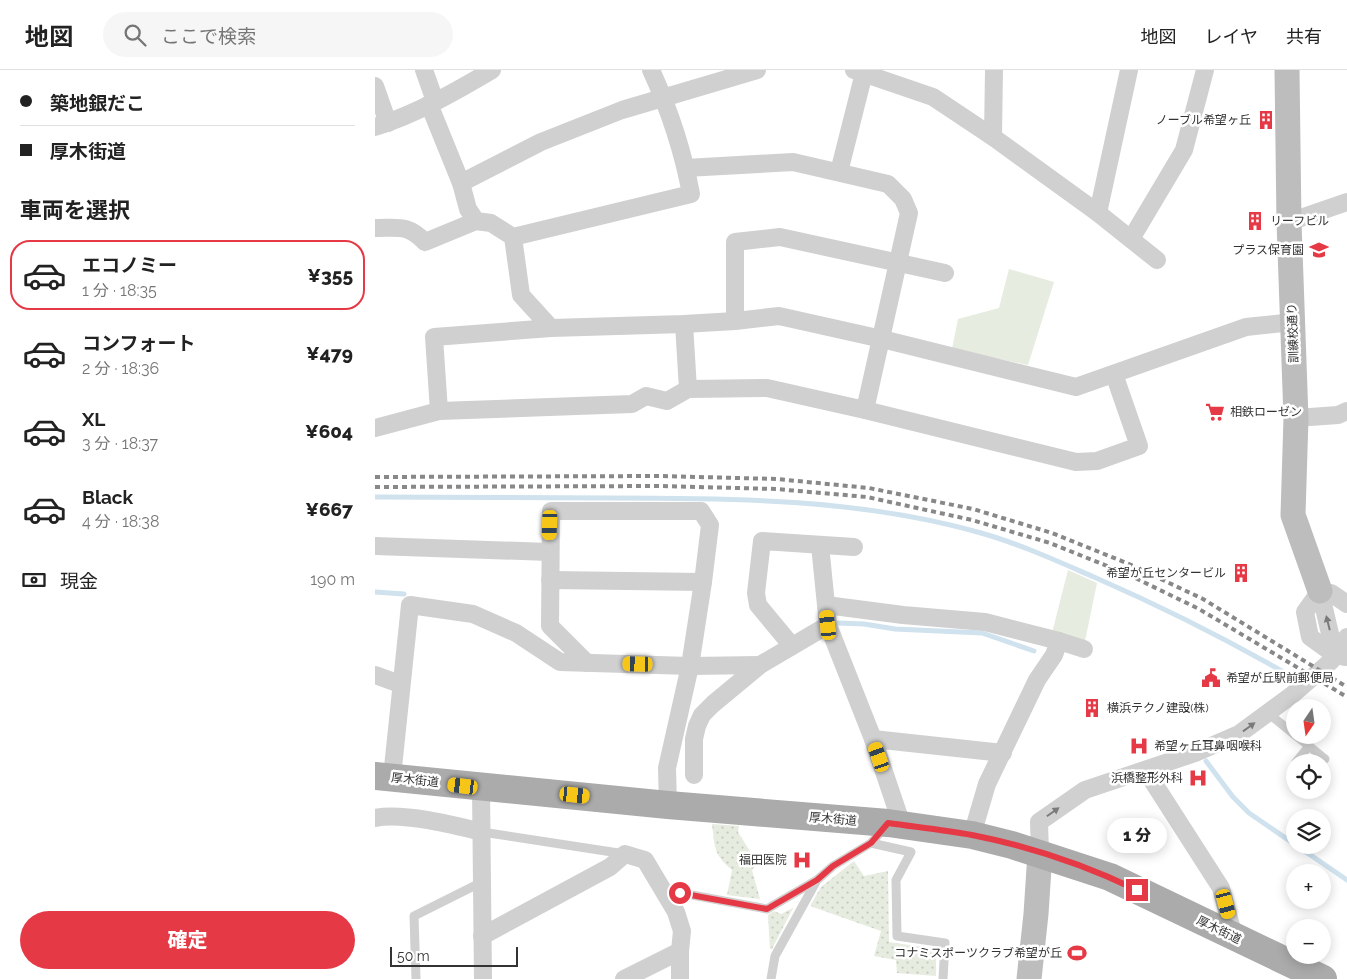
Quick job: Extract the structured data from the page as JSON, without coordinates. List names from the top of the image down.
{
  "streets": {
    "main road": ["厚木街道"],
    "street": ["訓練校通り"]
  },
  "places": {
    "building": [
      "ノーブル希望ヶ丘",
      "リーフビル",
      "希望が丘センタービル",
      "横浜テクノ建設(株)"
    ],
    "school or university": ["プラス保育園"],
    "supermarket": ["相鉄ローゼン"],
    "public building": ["希望が丘駅前郵便局"],
    "hospital": ["希望ヶ丘耳鼻咽喉科", "浜橋整形外科", "福田医院"],
    "sports": ["コナミスポーツクラブ希望が丘"]
  },
  "scale_bar": "50 m",
  "north": "bottom",
  "page": {
    "header": "地図",
    "search": "ここで検索",
    "nav": ["地図", "レイヤ", "共有"],
    "banner": ["築地銀だこ", "厚木街道"],
    "heading": "車両を選択",
    "list": [
      {
        "name": "エコノミー",
        "note": "1 分 · 18:35",
        "value": "¥355"
      },
      {
        "name": "コンフォート",
        "note": "2 分 · 18:36",
        "value": "¥479"
      },
      {
        "name": "XL",
        "note": "3 分 · 18:37",
        "value": "¥604"
      },
      {
        "name": "Black",
        "note": "4 分 · 18:38",
        "value": "¥667"
      }
    ],
    "pay": ["現金", "190 m"],
    "map_buttons": ["+", "−"],
    "bubble": "1 分",
    "buttons": "確定",
    "scale": "50 m"
  }
}
